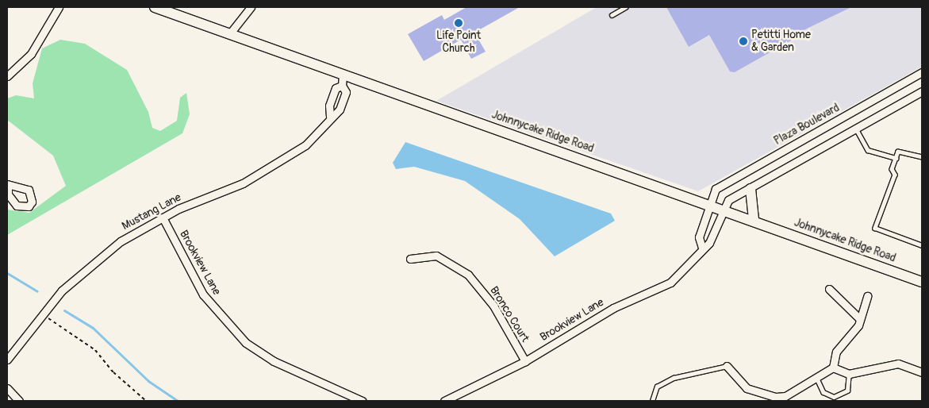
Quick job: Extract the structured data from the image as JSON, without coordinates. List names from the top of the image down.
{
  "streets": {
    "main road": ["Johnnycake Ridge Road"],
    "street": [
      "Plaza Boulevard",
      "Mustang Lane",
      "Brookview Lane",
      "Bronco Court"
    ]
  },
  "crossings": [
    ["Plaza Boulevard", "Johnnycake Ridge Road"],
    ["Johnnycake Ridge Road", "Mustang Lane"],
    ["Johnnycake Ridge Road", "Brookview Lane"],
    ["Mustang Lane", "Brookview Lane"],
    ["Brookview Lane", "Bronco Court"]
  ],
  "places": ["Life Point Church", "Petitti Home & Garden"]
}
